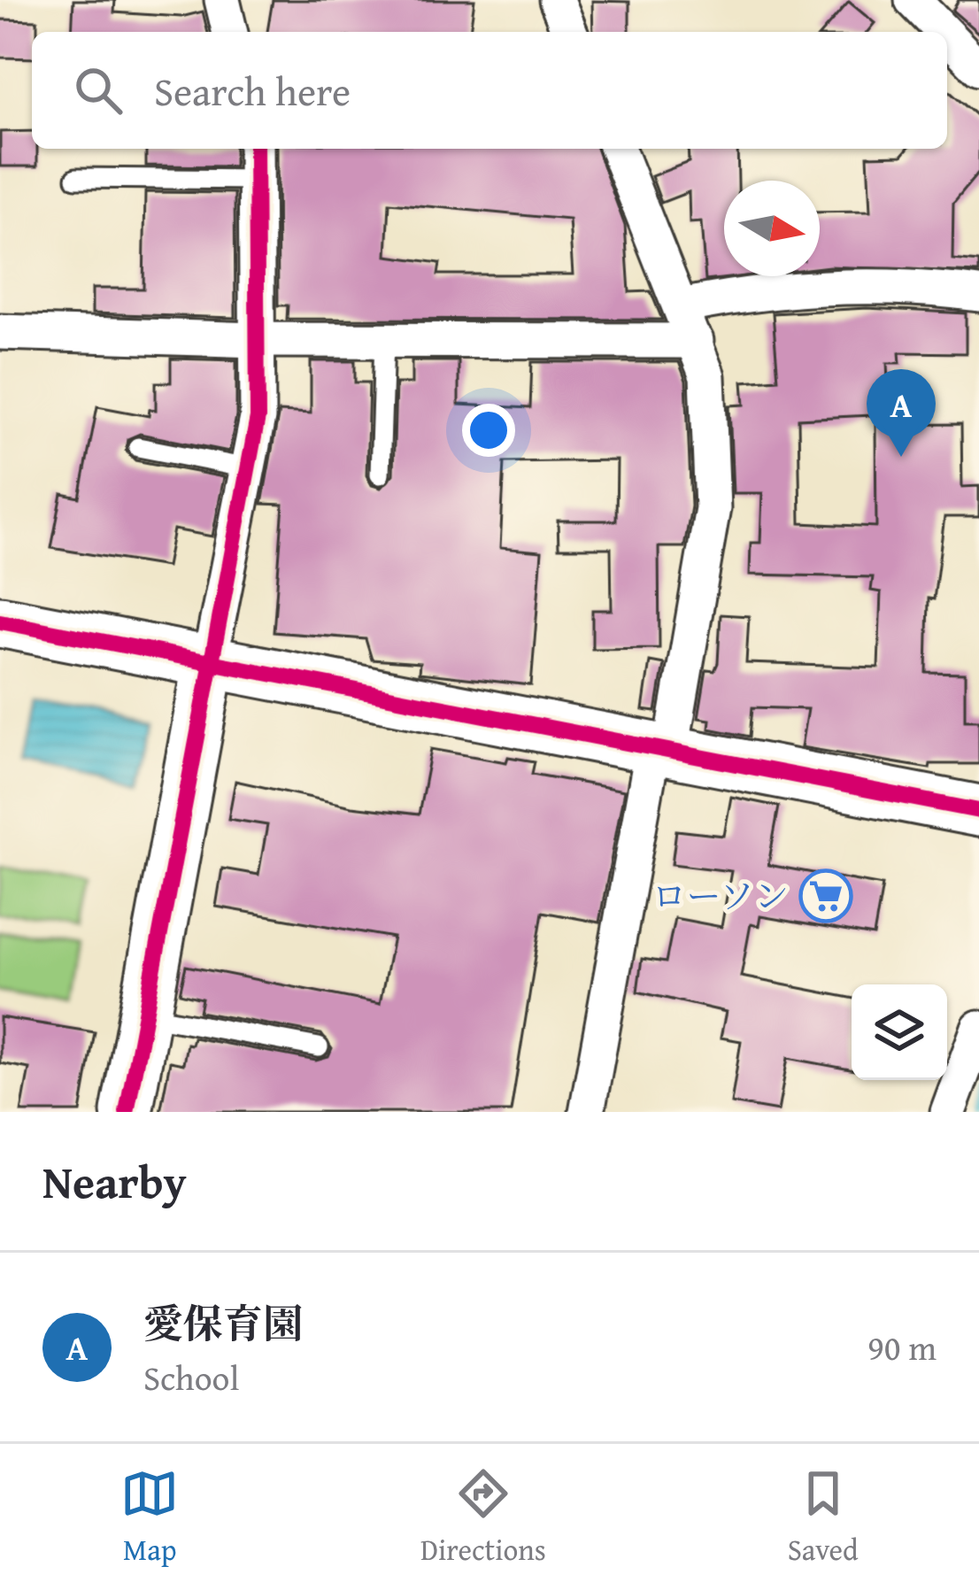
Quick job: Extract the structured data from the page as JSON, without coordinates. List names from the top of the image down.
{
  "places": {
    "supermarket": ["ローソン"]
  },
  "north": "right",
  "page": {
    "search": "Search here",
    "pins": "A",
    "heading": "Nearby",
    "list": [
      {
        "mark": "A",
        "name": "愛保育園",
        "note": "School",
        "value": "90 m"
      }
    ],
    "nav": ["Map", "Directions", "Saved"]
  }
}
